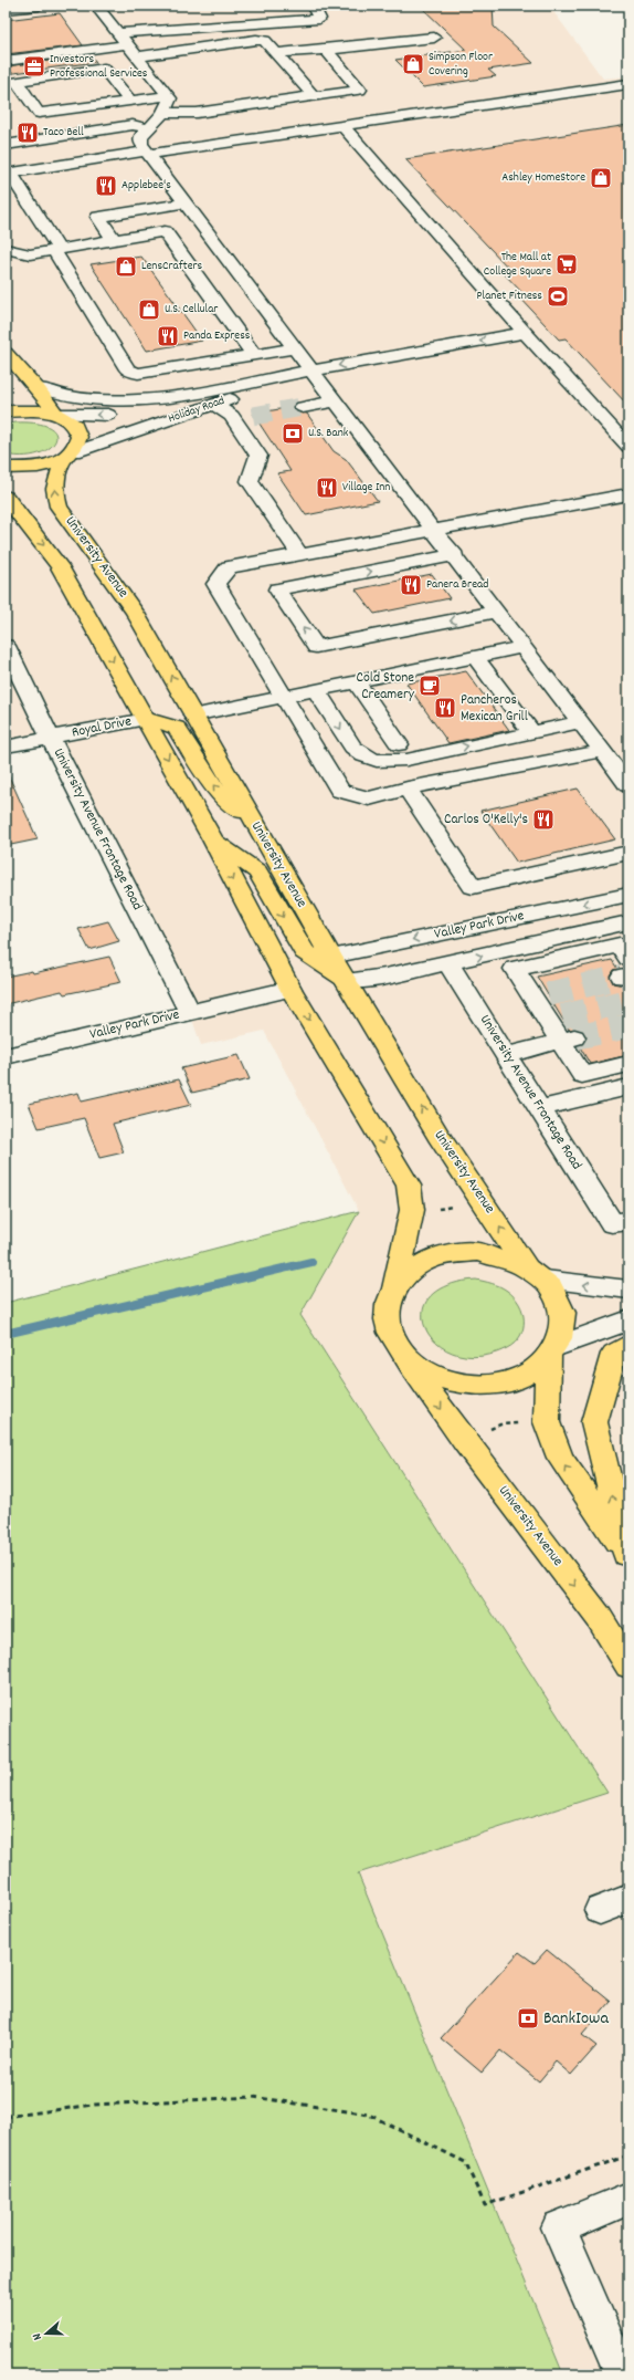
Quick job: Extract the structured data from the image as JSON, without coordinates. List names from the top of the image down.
{
  "streets": {
    "main road": ["University Avenue"],
    "street": [
      "Holiday Road",
      "Royal Drive",
      "University Avenue Frontage Road",
      "Valley Park Drive"
    ]
  },
  "crossings": [
    ["Holiday Road", "University Avenue"],
    ["University Avenue", "Valley Park Drive"],
    ["Royal Drive", "University Avenue Frontage Road"],
    ["University Avenue Frontage Road", "Valley Park Drive"]
  ],
  "places": {
    "shop": [
      "Simpson Floor Covering",
      "Ashley HomeStore",
      "LensCrafters",
      "U.S. Cellular"
    ],
    "office": ["Investors Professional Services"],
    "restaurant": [
      "Taco Bell",
      "Applebee's",
      "Panda Express",
      "Village Inn",
      "Panera Bread",
      "Pancheros Mexican Grill",
      "Carlos O'Kelly's"
    ],
    "supermarket": ["The Mall at College Square"],
    "sports": ["Planet Fitness"],
    "bank": ["U.S. Bank", "BankIowa"],
    "cafe": ["Cold Stone Creamery"]
  },
  "north": "left"
}
